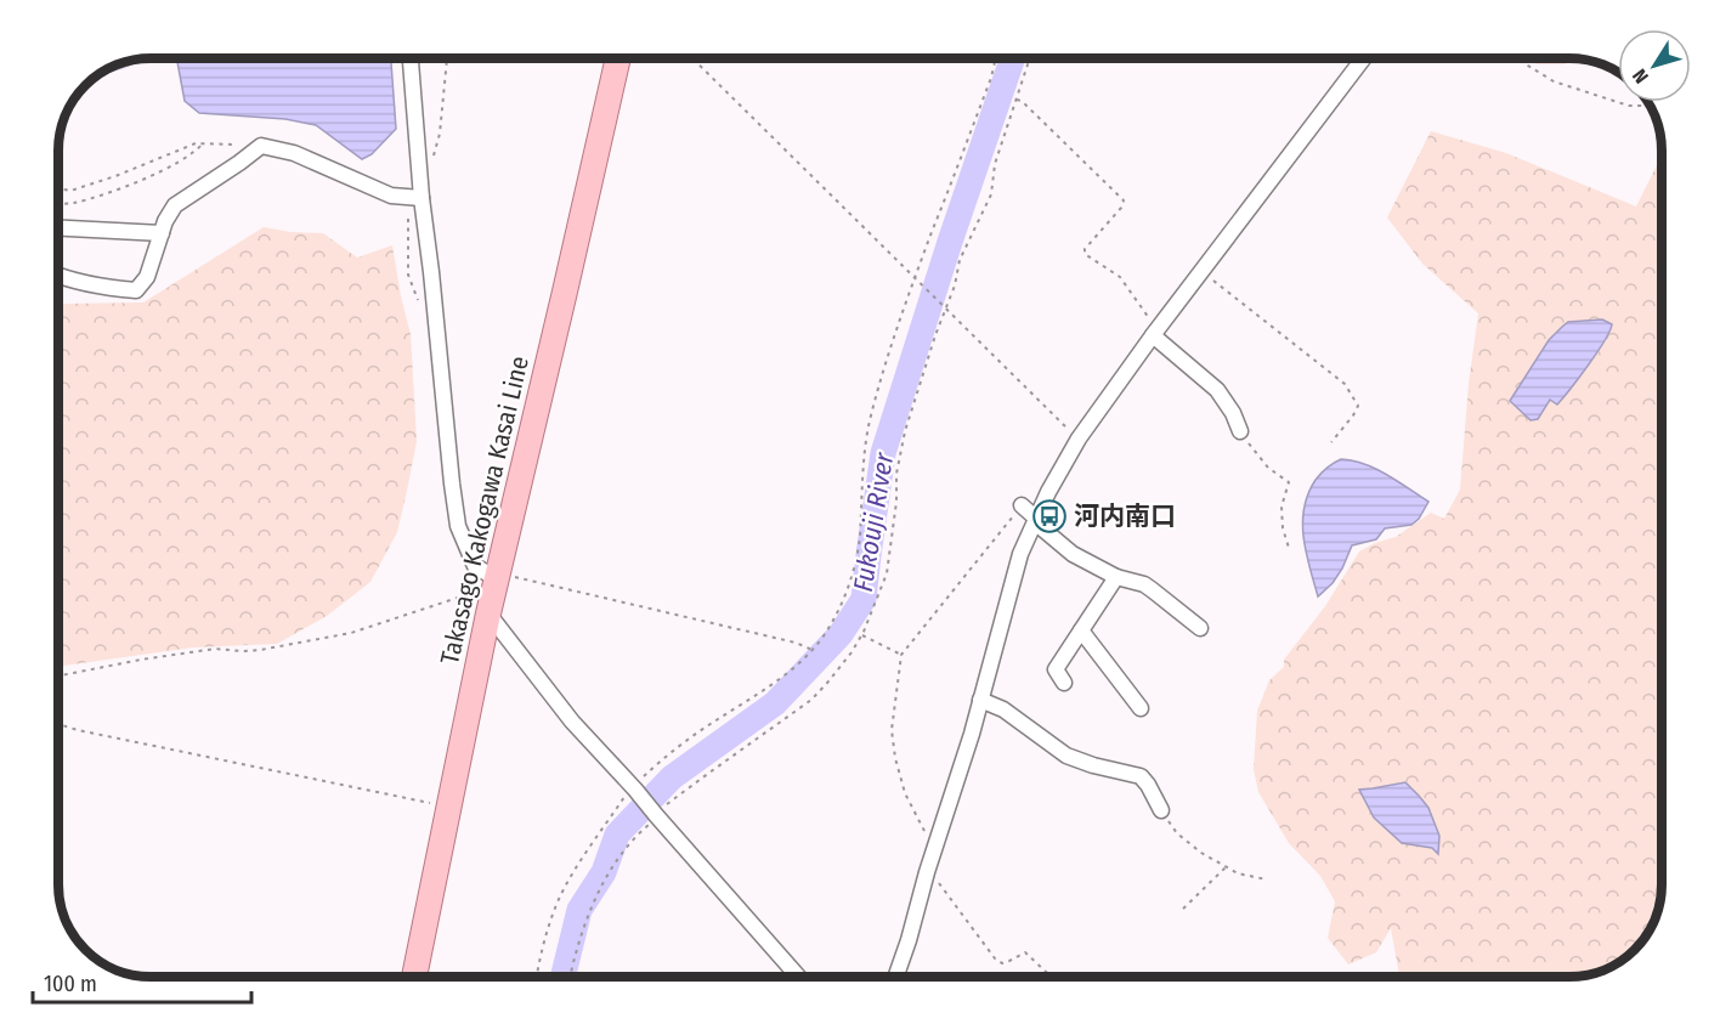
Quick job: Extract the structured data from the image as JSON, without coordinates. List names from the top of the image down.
{
  "streets": {
    "main road": ["Takasago Kakogawa Kasai Line"]
  },
  "water": ["Fukouji River"],
  "places": {
    "bus stop": ["河内南口"]
  },
  "scale_bar": "100 m",
  "north": "bottom left"
}
